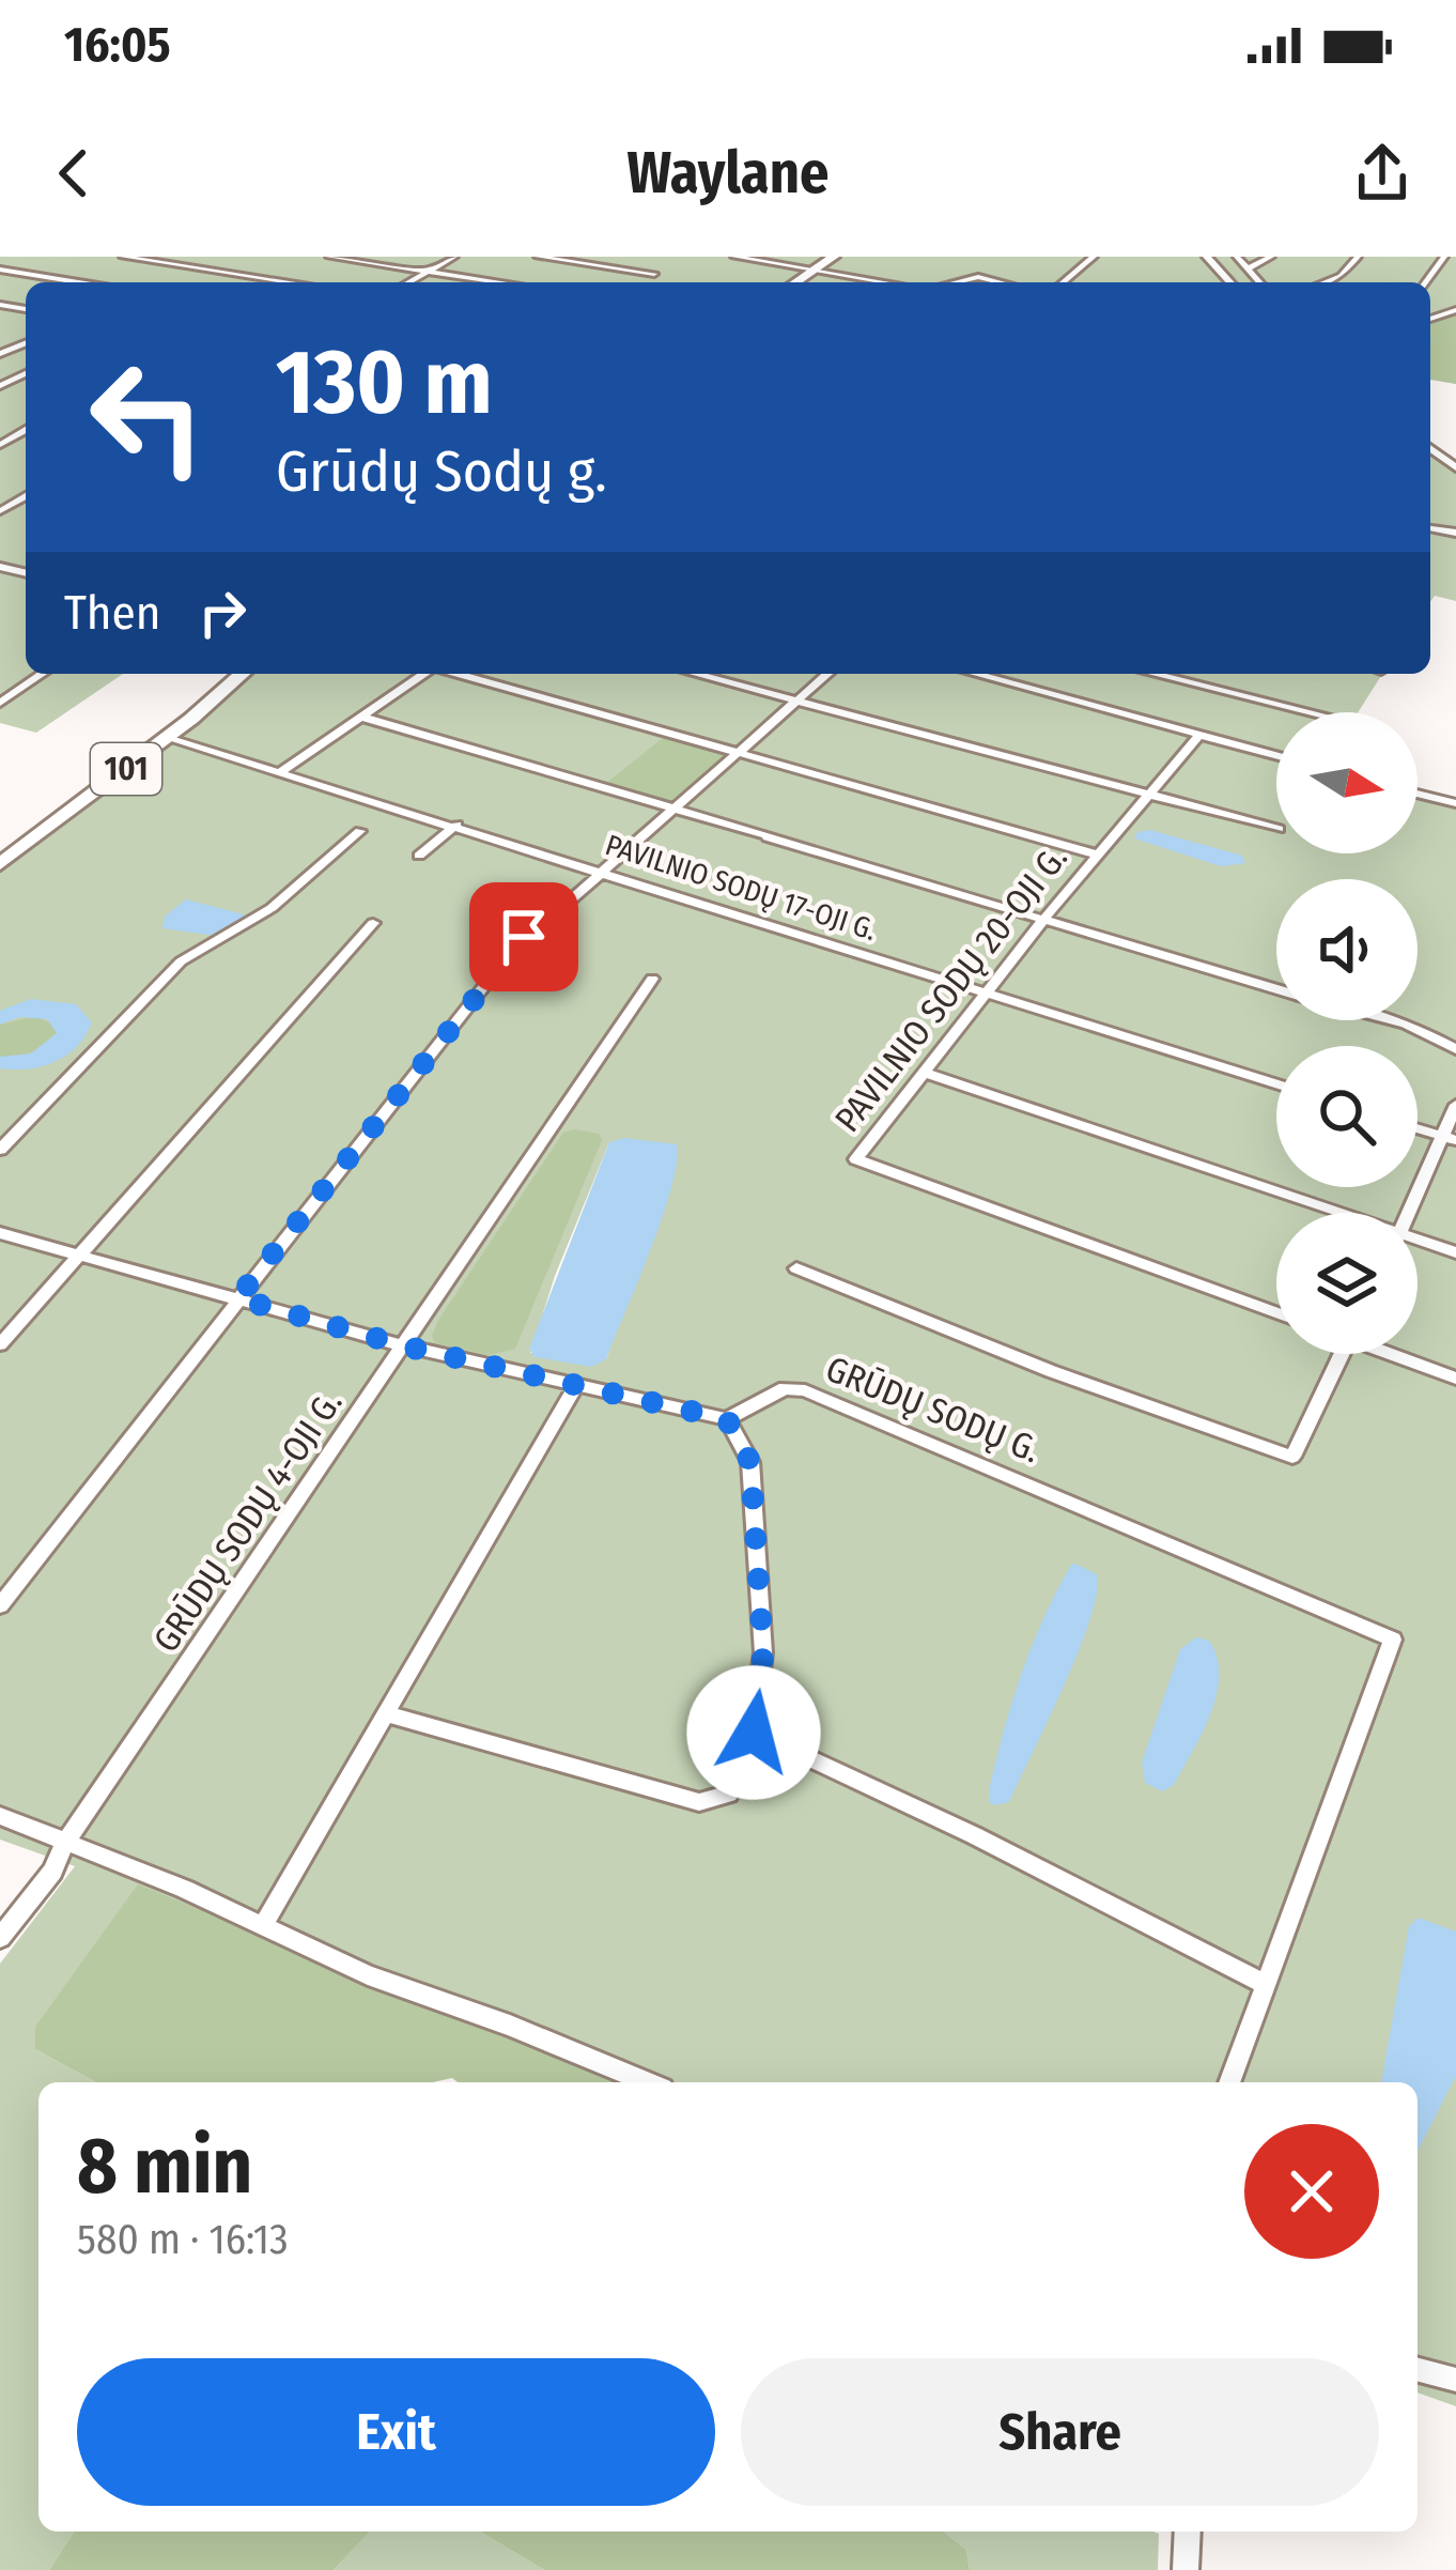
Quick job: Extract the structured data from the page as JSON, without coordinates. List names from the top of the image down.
{
  "streets": {
    "main road": ["101"],
    "street": [
      "PAVILNIO SODŲ 17-OJI G.",
      "PAVILNIO SODŲ 20-OJI G.",
      "GRŪDŲ SODŲ G.",
      "GRŪDŲ SODŲ 4-OJI G."
    ]
  },
  "crossings": [
    ["101", "PAVILNIO SODŲ 17-OJI G."],
    ["PAVILNIO SODŲ 17-OJI G.", "PAVILNIO SODŲ 20-OJI G."]
  ],
  "north": "right",
  "page": {
    "status": "16:05",
    "header": "Waylane",
    "turn": ["130 m", "Grūdų Sodų g."],
    "then": "Then",
    "heading": ["8 min", "580 m · 16:13"],
    "buttons": ["Exit", "Share"]
  }
}
